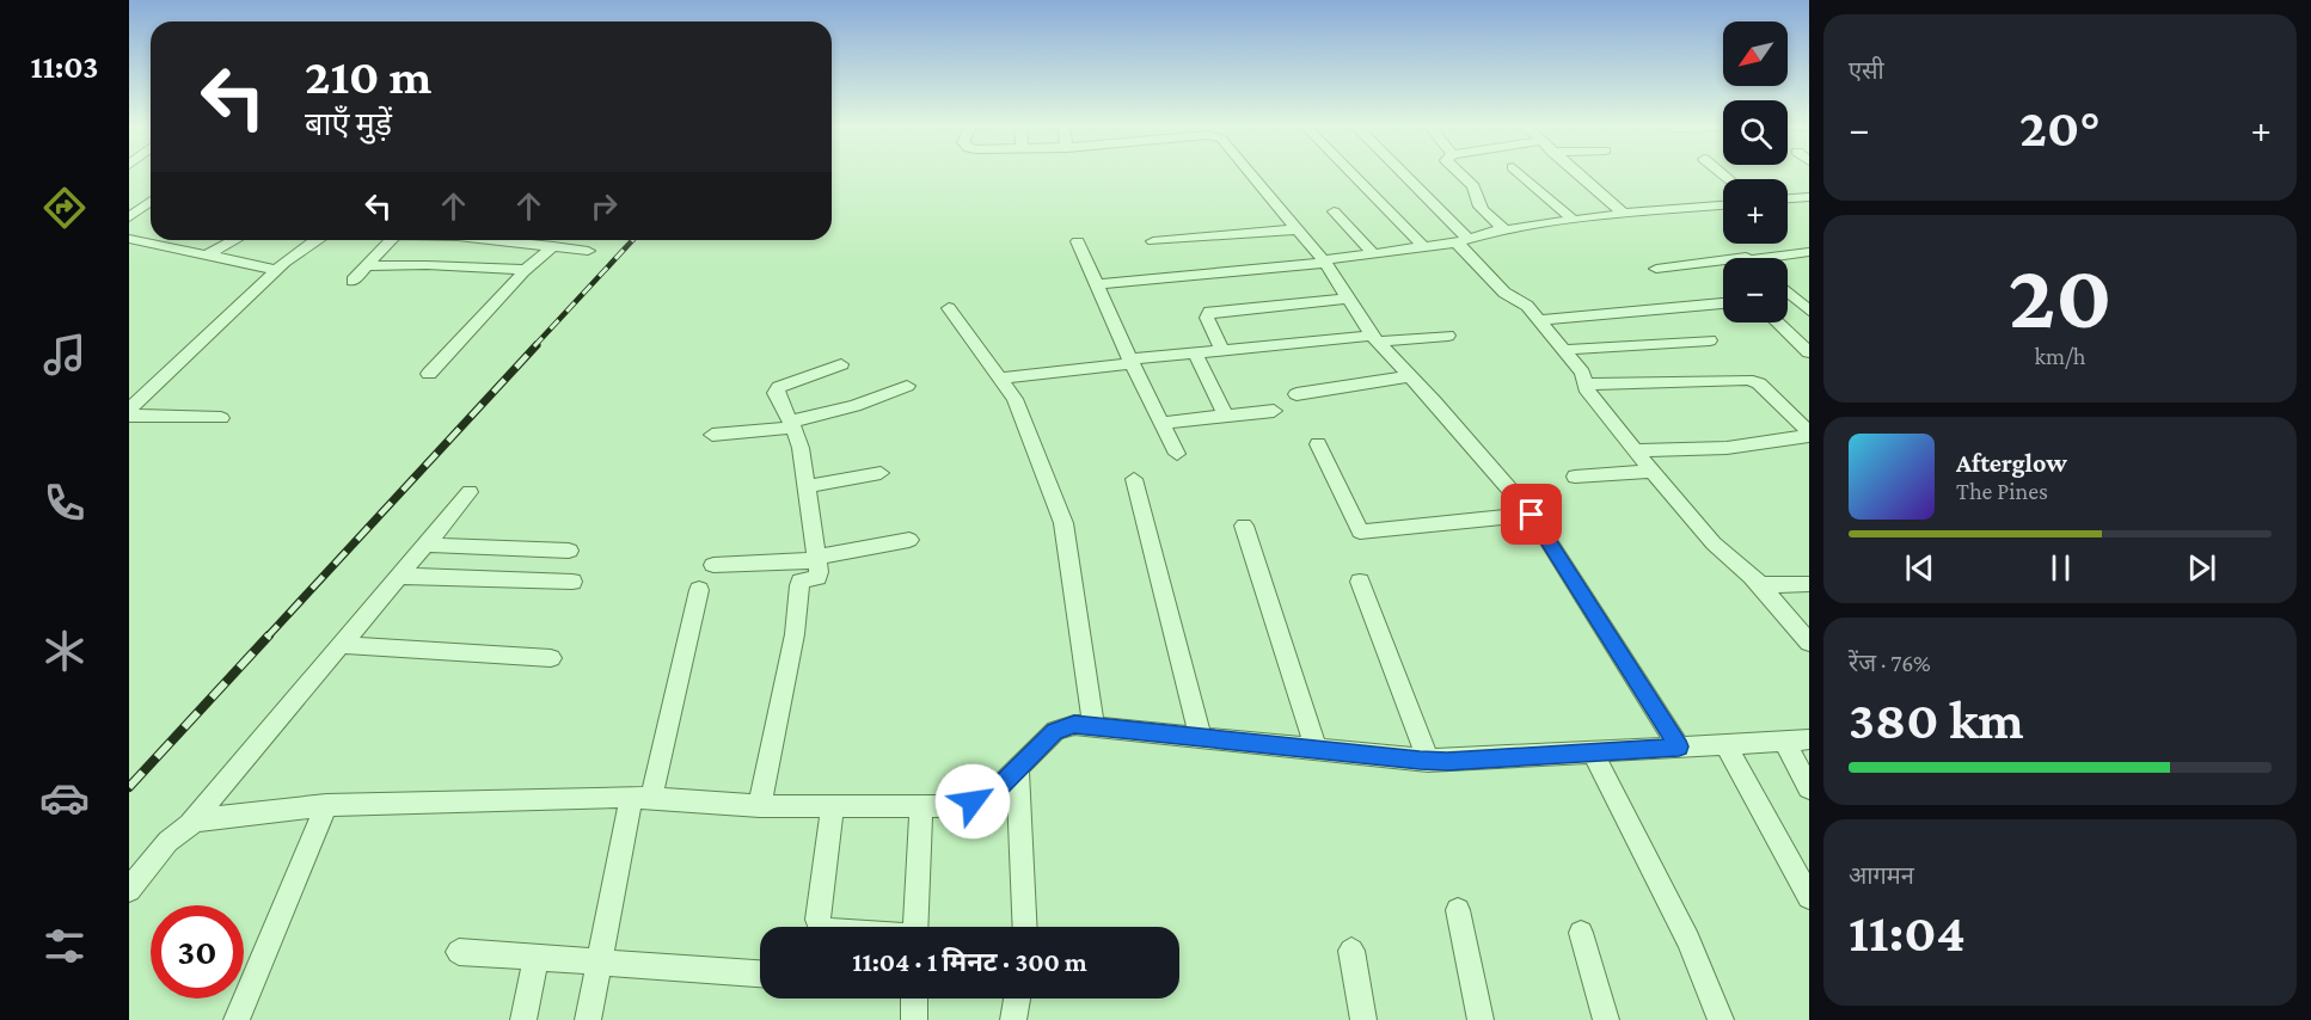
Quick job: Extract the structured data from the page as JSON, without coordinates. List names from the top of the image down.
{
  "north": "bottom left",
  "page": {
    "tabs": "11:03",
    "tile": [
      "एसी",
      ["20", "km/h"],
      ["रेंज · 76%", "380 km"],
      ["आगमन", "11:04"]
    ],
    "map_buttons": ["+", "−"],
    "turn": ["210 m", "बाएँ मुड़ें"],
    "heat": ["−", "20°", "+"],
    "song": ["Afterglow", "The Pines"],
    "limit": "30",
    "trip": "11:04 · 1 मिनट · 300 m"
  }
}
